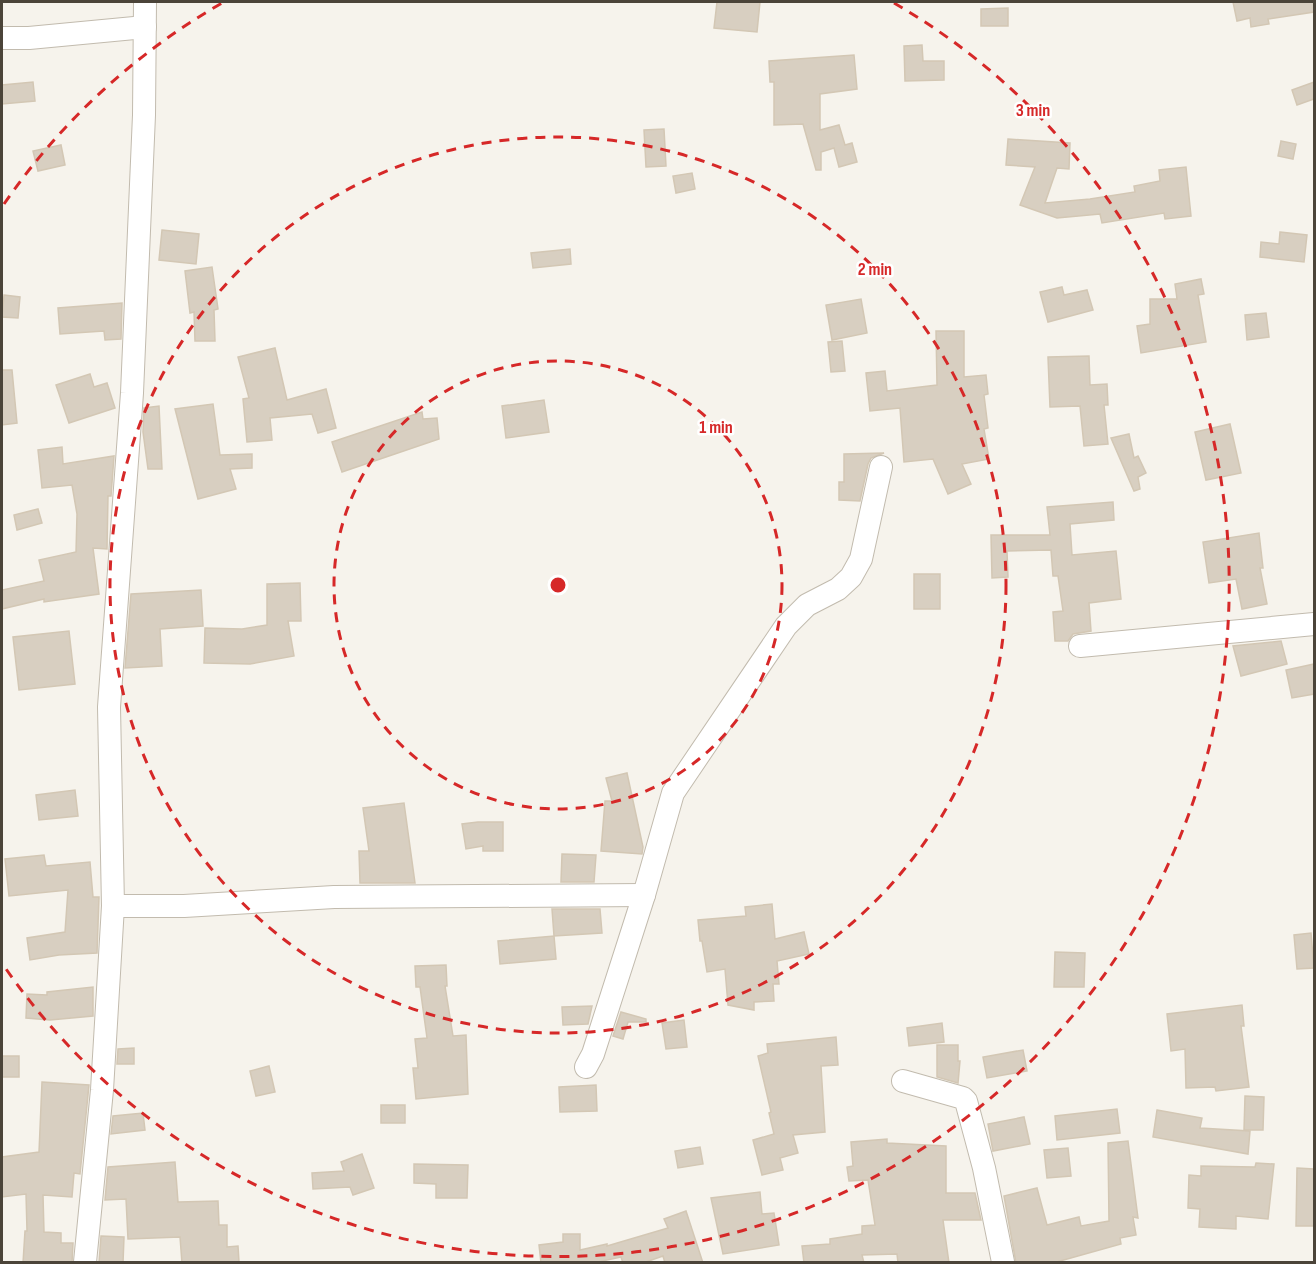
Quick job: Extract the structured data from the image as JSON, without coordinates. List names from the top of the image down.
{
  "rings": ["3 min", "2 min", "1 min"]
}
